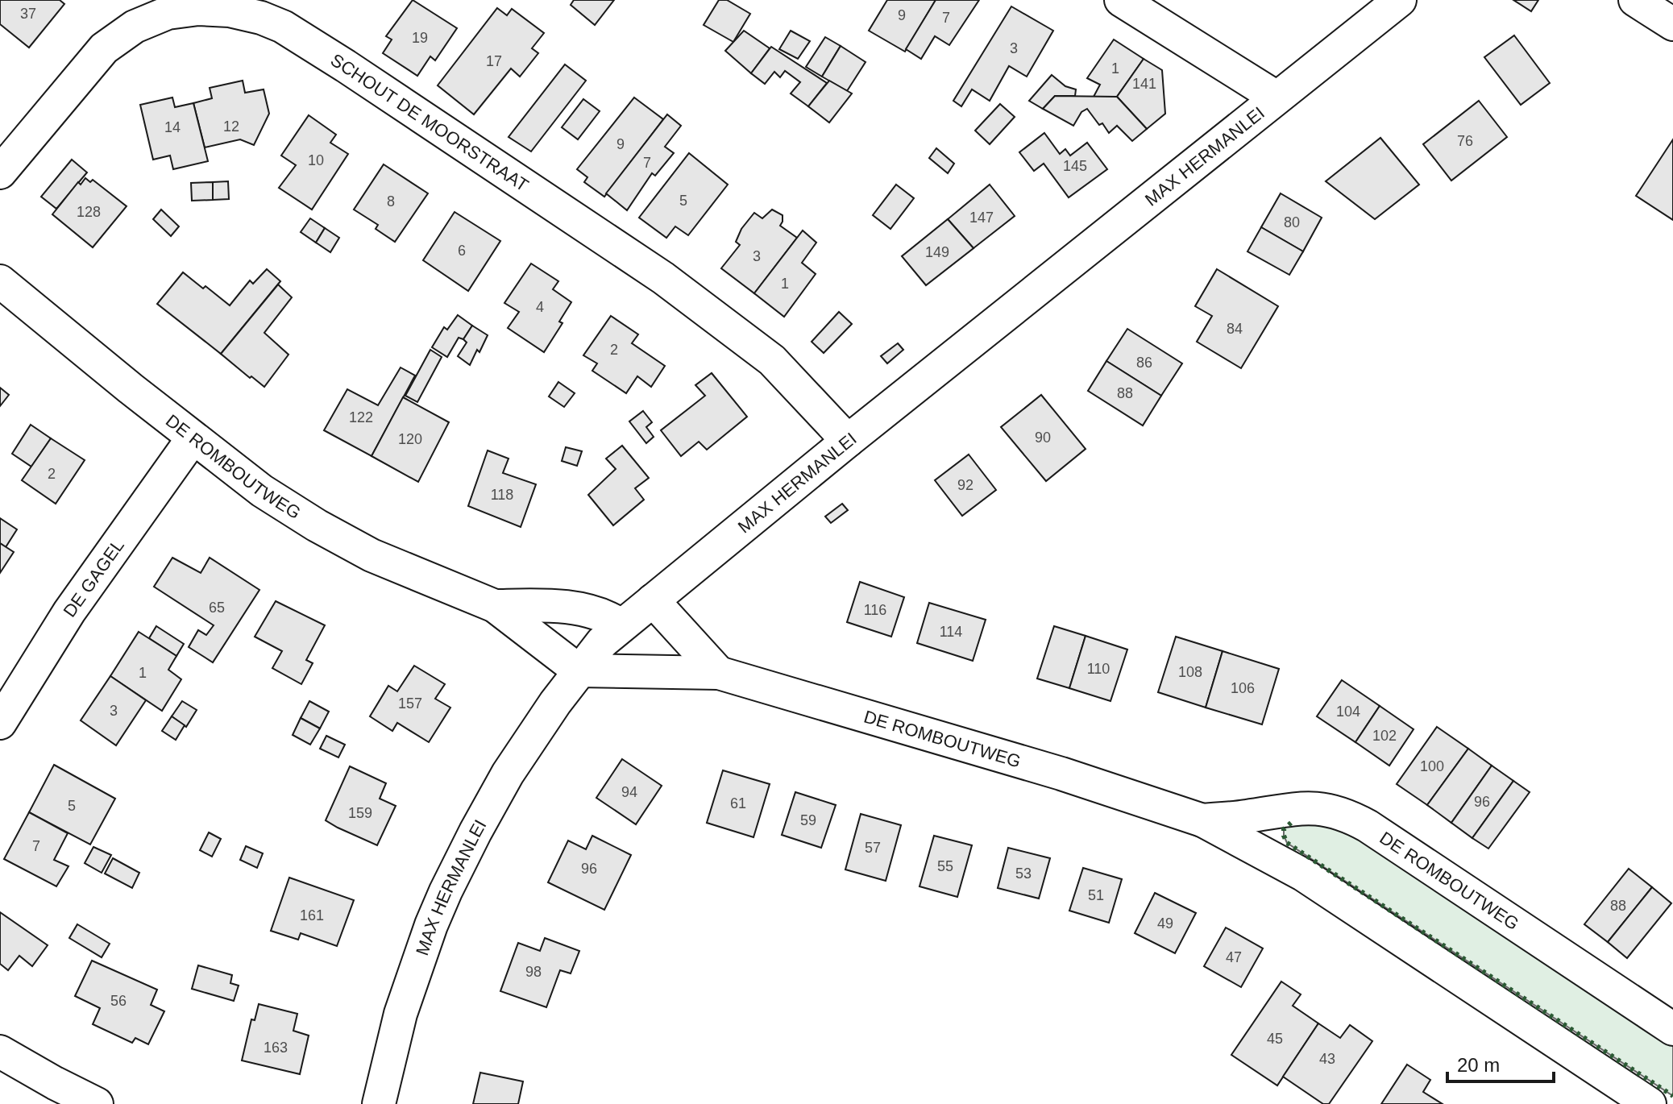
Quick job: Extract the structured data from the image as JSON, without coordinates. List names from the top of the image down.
{
  "streets": {
    "street": [
      "SCHOUT DE MOORSTRAAT",
      "MAX HERMANLEI",
      "DE ROMBOUTWEG",
      "DE GAGEL"
    ]
  },
  "crossings": [
    ["SCHOUT DE MOORSTRAAT", "MAX HERMANLEI"],
    ["MAX HERMANLEI", "DE ROMBOUTWEG"],
    ["DE ROMBOUTWEG", "DE GAGEL"]
  ],
  "house_numbers": [
    "37",
    "9",
    "7",
    "19",
    "3",
    "17",
    "1",
    "141",
    "12",
    "14",
    "76",
    "9",
    "10",
    "7",
    "145",
    "5",
    "8",
    "128",
    "147",
    "80",
    "6",
    "149",
    "3",
    "1",
    "4",
    "84",
    "2",
    "86",
    "88",
    "122",
    "90",
    "120",
    "2",
    "92",
    "118",
    "65",
    "116",
    "114",
    "110",
    "108",
    "1",
    "106",
    "157",
    "3",
    "104",
    "102",
    "100",
    "94",
    "96",
    "61",
    "5",
    "159",
    "59",
    "7",
    "57",
    "55",
    "96",
    "53",
    "51",
    "88",
    "161",
    "49",
    "47",
    "98",
    "56",
    "45",
    "163",
    "43"
  ],
  "scale_bar": "20 m"
}
